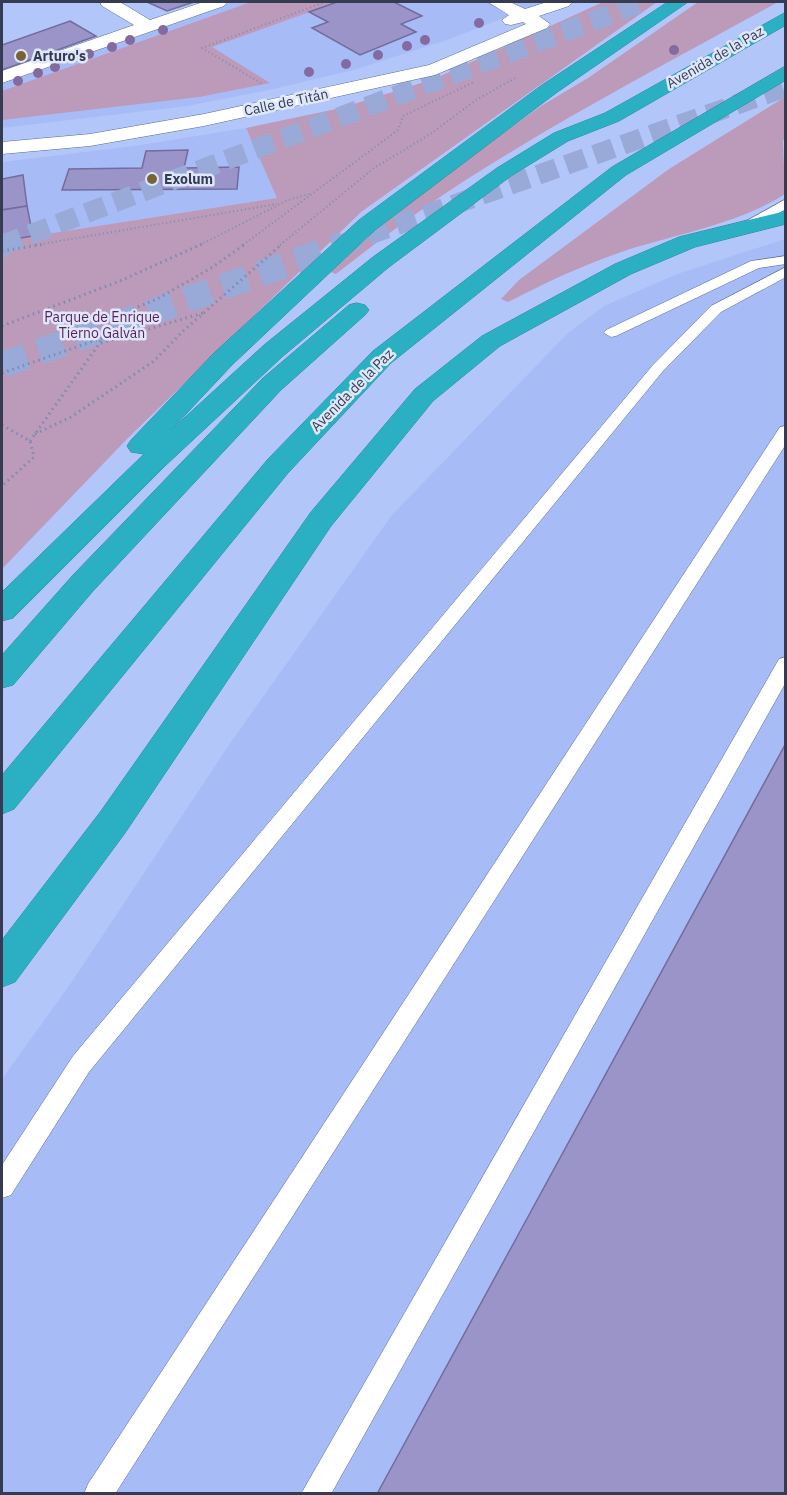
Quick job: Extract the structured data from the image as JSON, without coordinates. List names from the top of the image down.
{
  "streets": {
    "highway": ["Avenida de la Paz"],
    "street": ["Calle de Titán"]
  },
  "parks": ["Parque de Enrique Tierno Galván"],
  "places": ["Arturo's", "Exolum"]
}
